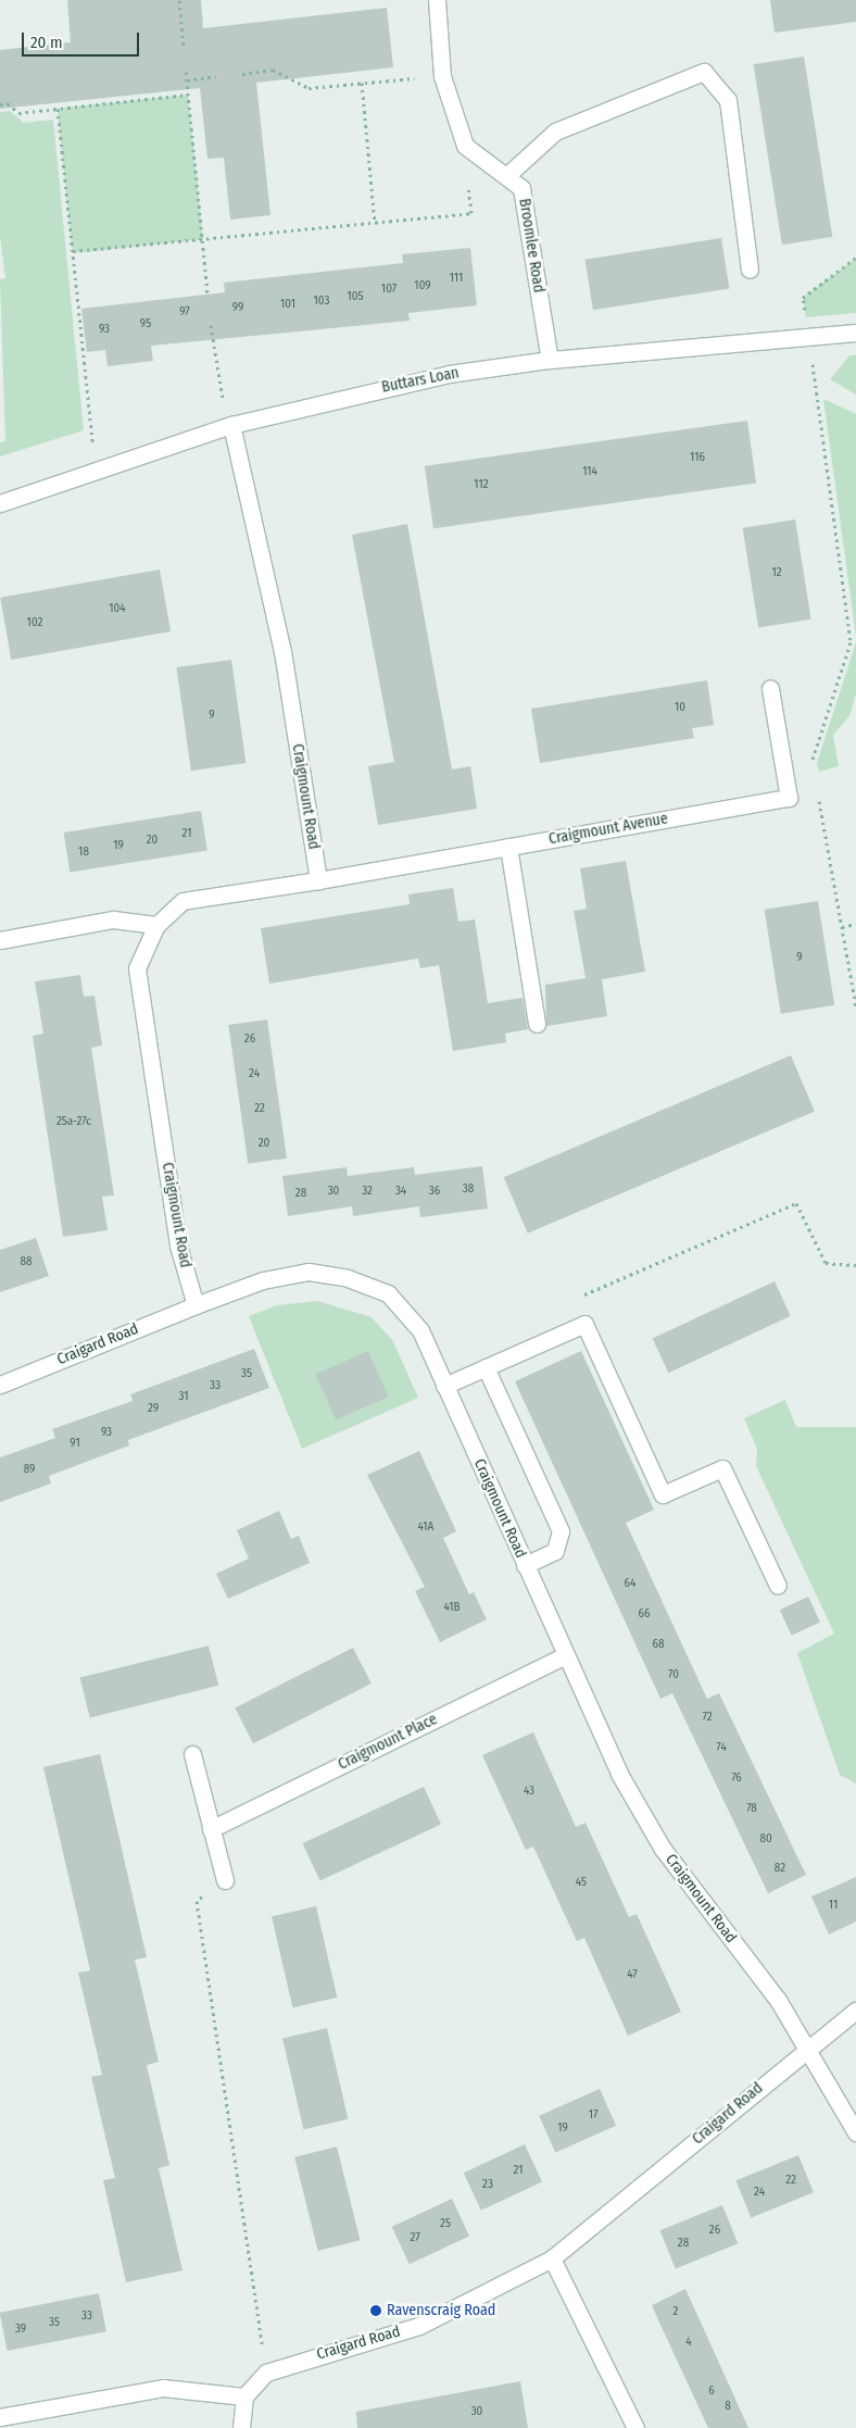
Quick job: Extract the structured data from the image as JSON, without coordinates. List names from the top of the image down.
{
  "streets": {
    "street": [
      "Broomlee Road",
      "Buttars Loan",
      "Craigmount Road",
      "Craigmount Avenue",
      "Craigard Road",
      "Craigmount Place"
    ]
  },
  "crossings": [
    ["Broomlee Road", "Buttars Loan"],
    ["Buttars Loan", "Craigmount Road"],
    ["Craigmount Road", "Craigmount Avenue"],
    ["Craigmount Road", "Craigard Road"],
    ["Craigmount Road", "Craigmount Place"]
  ],
  "places": ["Ravenscraig Road"],
  "house_numbers": [
    "111",
    "109",
    "107",
    "105",
    "103",
    "101",
    "99",
    "97",
    "95",
    "93",
    "116",
    "114",
    "112",
    "12",
    "104",
    "102",
    "10",
    "9",
    "21",
    "20",
    "19",
    "18",
    "9",
    "26",
    "24",
    "22",
    "25a-27c",
    "20",
    "38",
    "30",
    "32",
    "34",
    "36",
    "28",
    "88",
    "35",
    "33",
    "31",
    "29",
    "93",
    "91",
    "89",
    "41A",
    "64",
    "41B",
    "66",
    "68",
    "70",
    "72",
    "74",
    "76",
    "43",
    "78",
    "80",
    "82",
    "45",
    "11",
    "47",
    "17",
    "19",
    "21",
    "22",
    "23",
    "24",
    "25",
    "26",
    "27",
    "28",
    "2",
    "33",
    "35",
    "39",
    "4",
    "6",
    "8",
    "30"
  ],
  "scale_bar": "20 m"
}
